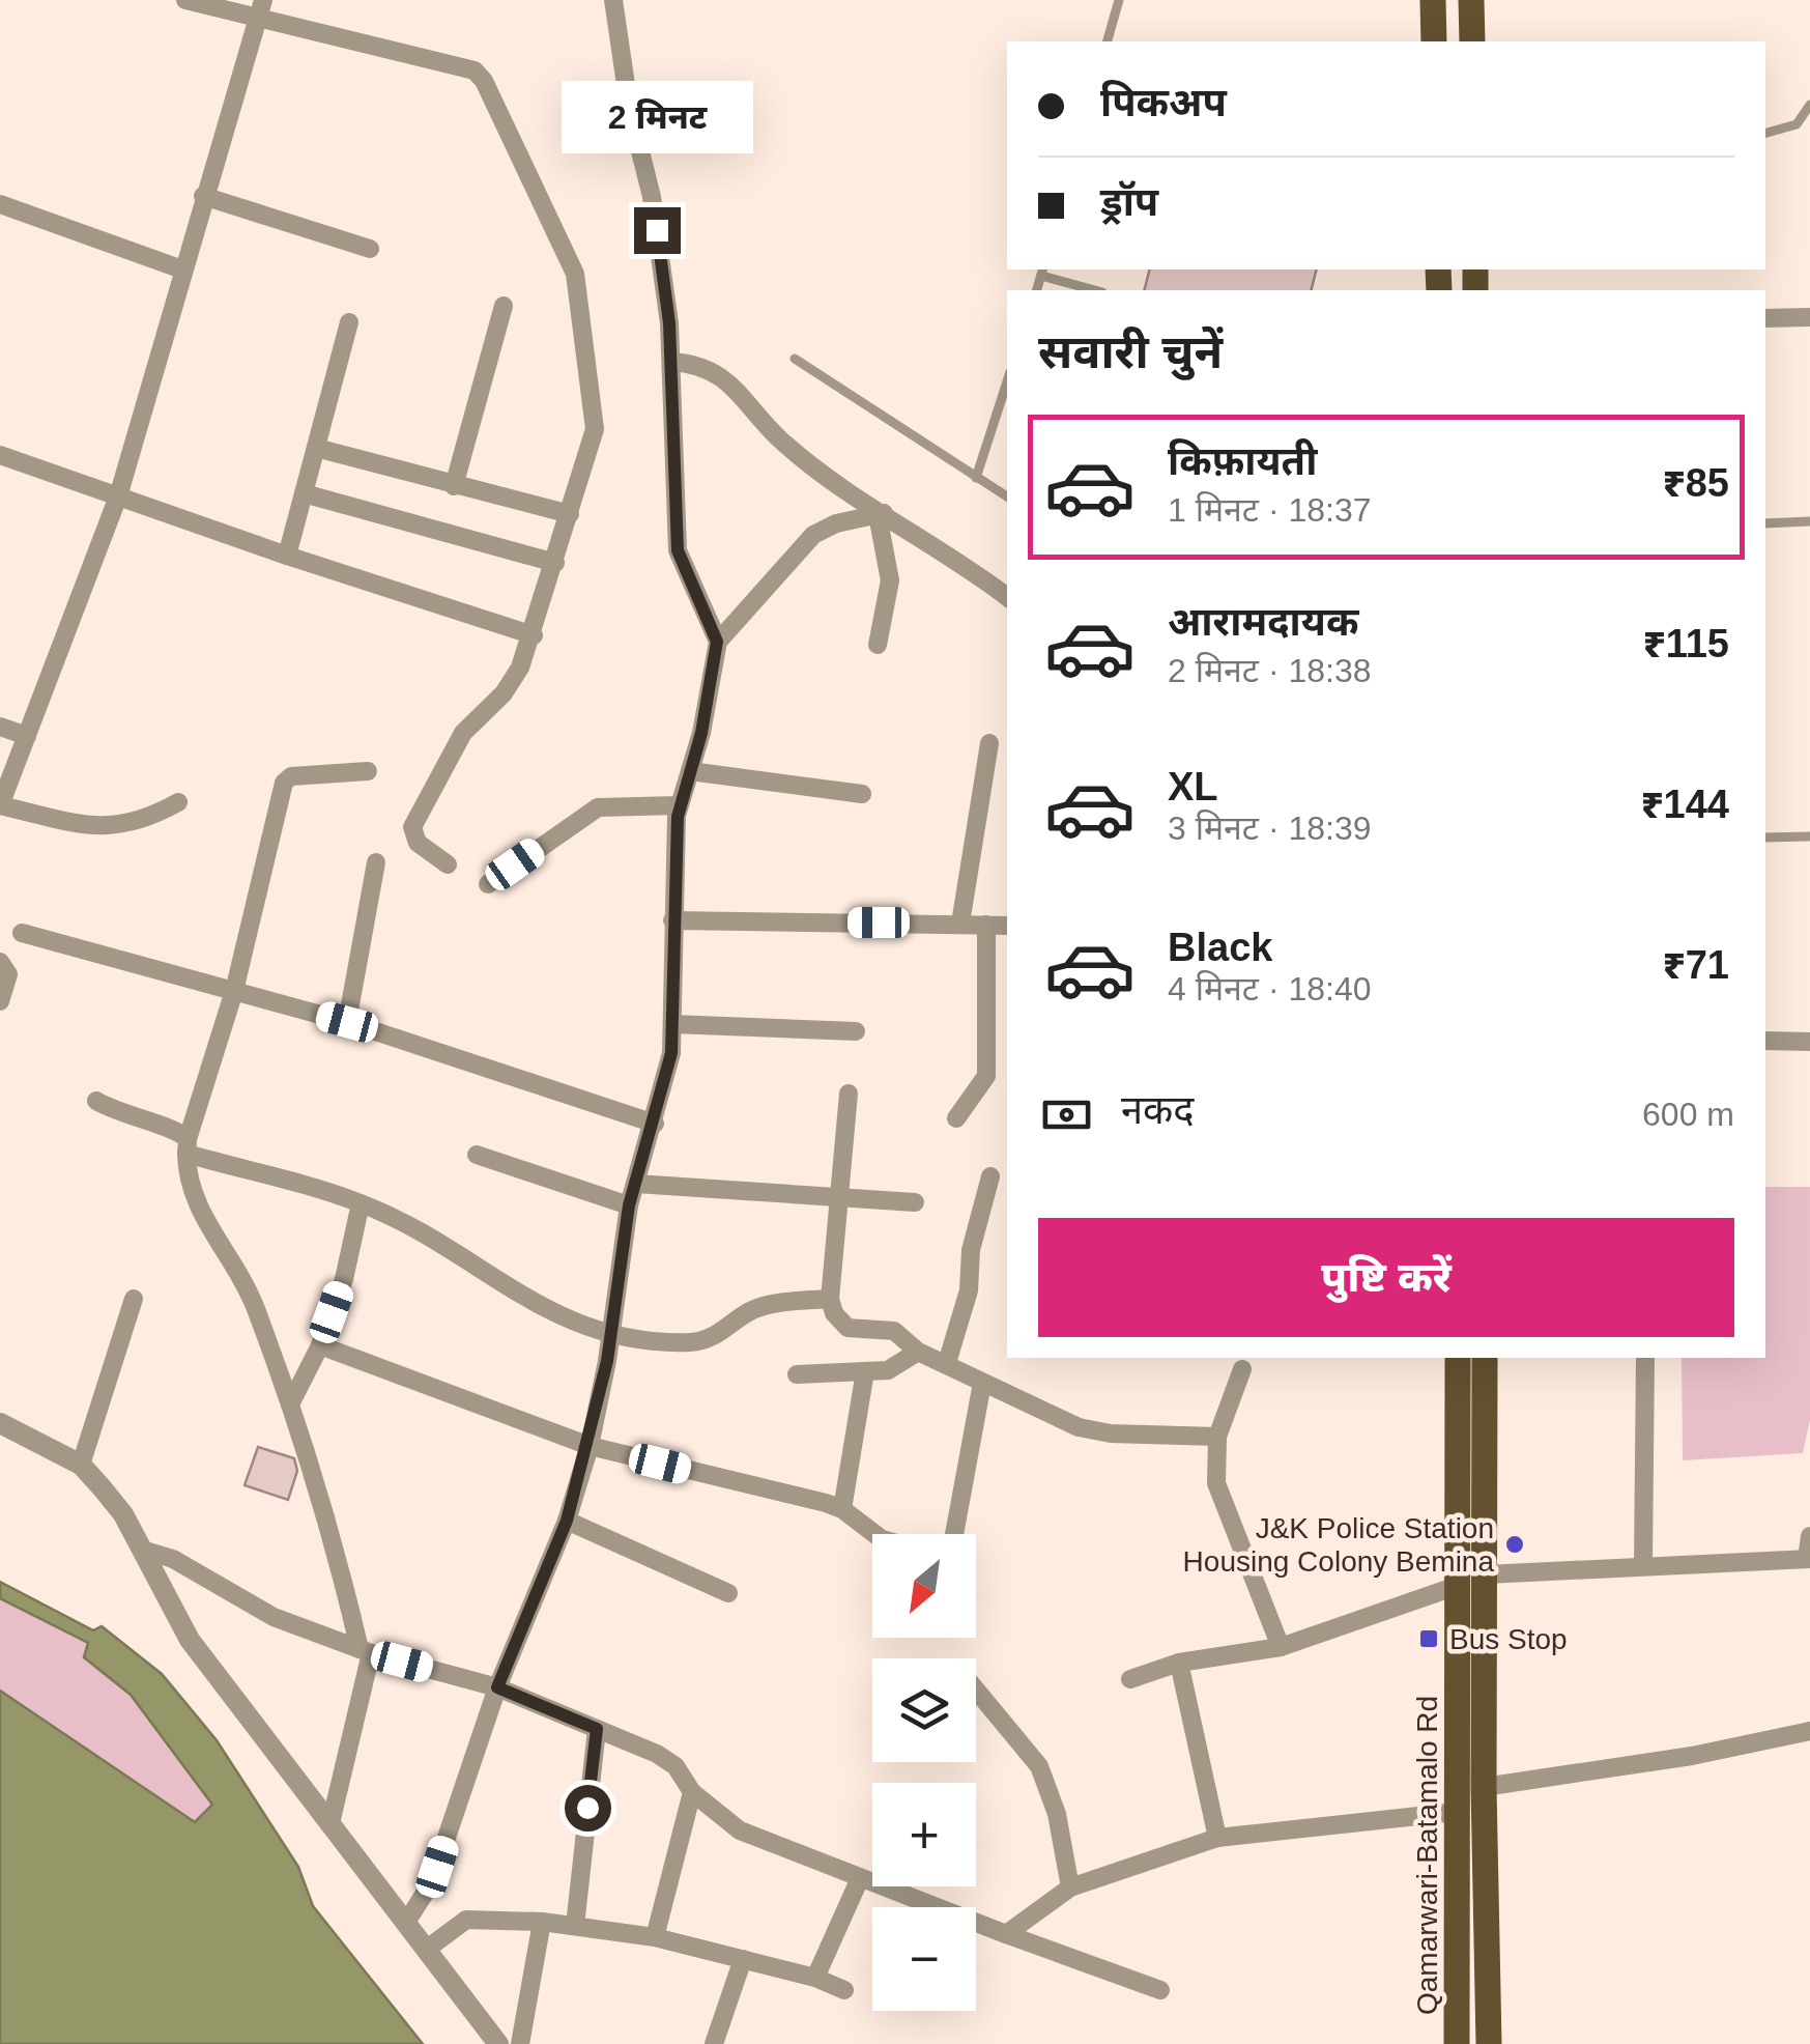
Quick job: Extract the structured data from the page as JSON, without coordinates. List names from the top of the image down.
{
  "streets": {
    "main road": ["Qamarwari-Batamalo Rd"]
  },
  "places": {
    "other": ["J&K Police Station Housing Colony Bemina"],
    "transit": ["Bus Stop"]
  },
  "north": "bottom left",
  "page": {
    "banner": ["पिकअप", "ड्रॉप"],
    "bubble": "2 मिनट",
    "heading": "सवारी चुनें",
    "list": [
      {
        "name": "किफ़ायती",
        "note": "1 मिनट · 18:37",
        "value": "₹85"
      },
      {
        "name": "आरामदायक",
        "note": "2 मिनट · 18:38",
        "value": "₹115"
      },
      {
        "name": "XL",
        "note": "3 मिनट · 18:39",
        "value": "₹144"
      },
      {
        "name": "Black",
        "note": "4 मिनट · 18:40",
        "value": "₹71"
      }
    ],
    "pay": ["नकद", "600 m"],
    "buttons": "पुष्टि करें",
    "map_buttons": ["+", "−"]
  }
}
